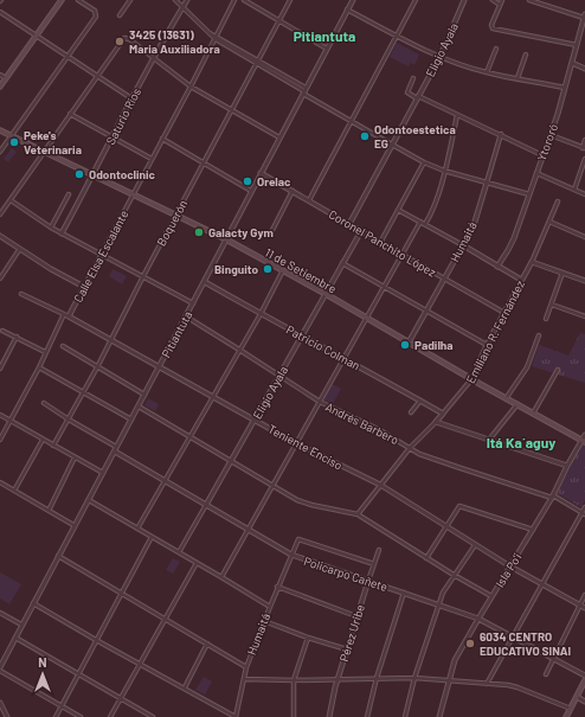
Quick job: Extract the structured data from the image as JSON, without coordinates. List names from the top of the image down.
{
  "streets": {
    "main road": ["11 de Setiembre"],
    "street": [
      "Eligio Ayala",
      "Saturio Ríos",
      "Ytororó",
      "Boquerón",
      "Humaitá",
      "Coronel Panchito López",
      "Calle Elsa Escalante",
      "Emiliano R. Fernández",
      "Pitiantuta",
      "Patricio Colman",
      "Andrés Barbero",
      "Teniente Enciso",
      "Isla Po'i",
      "Policarpo Cañete",
      "Pérez Uribe"
    ]
  },
  "crossings": [
    ["Eligio Ayala", "Coronel Panchito López"],
    ["Eligio Ayala", "11 de Setiembre"],
    ["Eligio Ayala", "Patricio Colman"],
    ["Eligio Ayala", "Andrés Barbero"],
    ["Eligio Ayala", "Teniente Enciso"],
    ["Eligio Ayala", "Policarpo Cañete"],
    ["Saturio Ríos", "11 de Setiembre"],
    ["Boquerón", "11 de Setiembre"],
    ["Boquerón", "Teniente Enciso"],
    ["Boquerón", "Policarpo Cañete"],
    ["Humaitá", "Coronel Panchito López"],
    ["Humaitá", "11 de Setiembre"],
    ["Humaitá", "Policarpo Cañete"],
    ["Humaitá", "Pérez Uribe"],
    ["Coronel Panchito López", "Emiliano R. Fernández"],
    ["Coronel Panchito López", "Pitiantuta"],
    ["Calle Elsa Escalante", "11 de Setiembre"],
    ["Calle Elsa Escalante", "Teniente Enciso"],
    ["11 de Setiembre", "Emiliano R. Fernández"],
    ["11 de Setiembre", "Pitiantuta"],
    ["11 de Setiembre", "Isla Po'i"],
    ["Emiliano R. Fernández", "Patricio Colman"],
    ["Emiliano R. Fernández", "Andrés Barbero"],
    ["Emiliano R. Fernández", "Teniente Enciso"],
    ["Pitiantuta", "Patricio Colman"],
    ["Pitiantuta", "Andrés Barbero"],
    ["Pitiantuta", "Teniente Enciso"],
    ["Pitiantuta", "Policarpo Cañete"],
    ["Andrés Barbero", "Isla Po'i"],
    ["Teniente Enciso", "Isla Po'i"],
    ["Isla Po'i", "Policarpo Cañete"],
    ["Policarpo Cañete", "Pérez Uribe"]
  ],
  "districts": ["Pitiantuta", "Itá Ka´aguy"],
  "places": [
    "3425 (13631) Maria Auxiliadora",
    "Odontoestetica EG",
    "Peke's Veterinaria",
    "Odontoclinic",
    "Orelac",
    "Galacty Gym",
    "Binguito",
    "Padilha",
    "6034 CENTRO EDUCATIVO SINAI"
  ],
  "north": "top"
}
